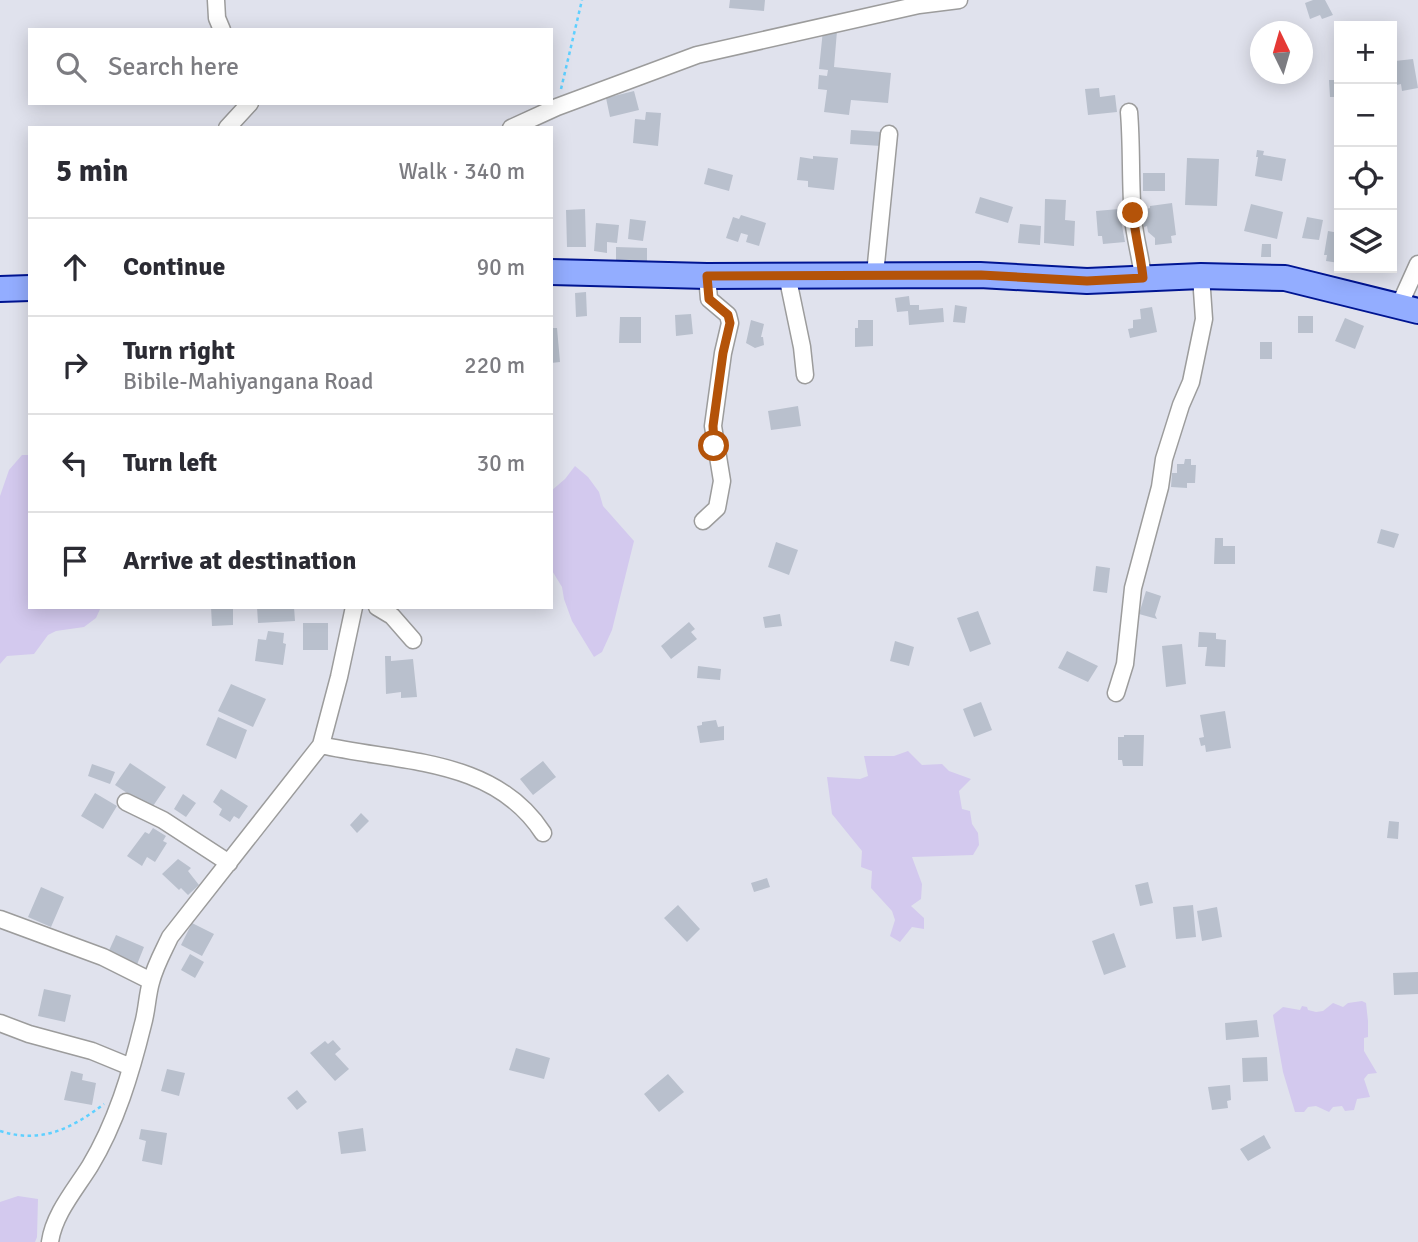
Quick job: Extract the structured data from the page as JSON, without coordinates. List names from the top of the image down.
{
  "north": "top",
  "page": {
    "map_buttons": ["+", "−"],
    "search": "Search here",
    "heading": ["5 min", "Walk · 340 m"],
    "list": [
      ["Continue", "90 m"],
      ["Turn right", "Bibile-Mahiyangana Road", "220 m"],
      ["Turn left", "30 m"],
      "Arrive at destination"
    ]
  }
}
